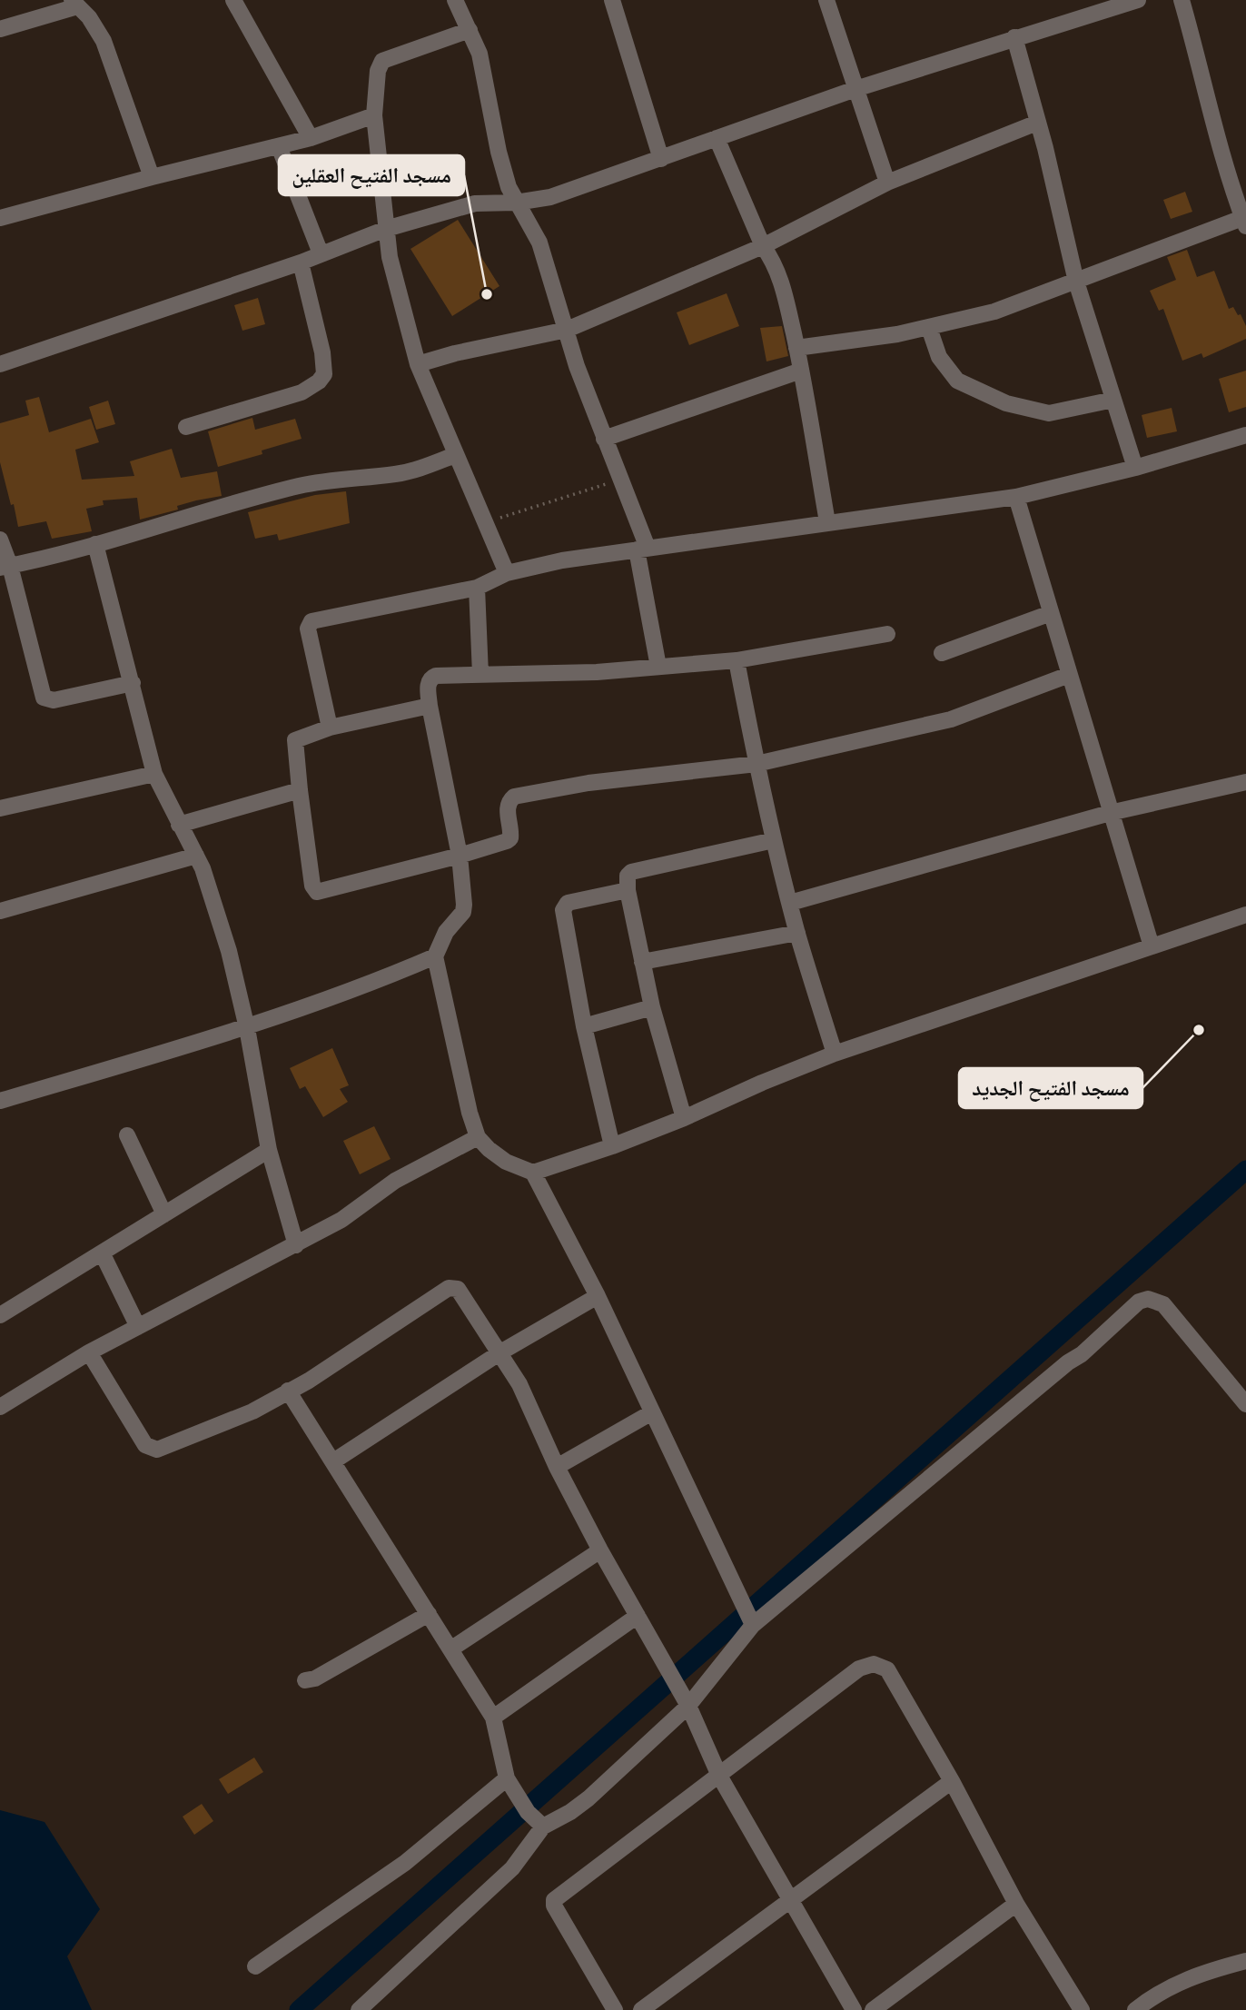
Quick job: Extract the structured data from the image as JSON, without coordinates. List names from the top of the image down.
{
  "places": ["مسجد الفتيح العقلين", "مسجد الفتيح الجديد"]
}
